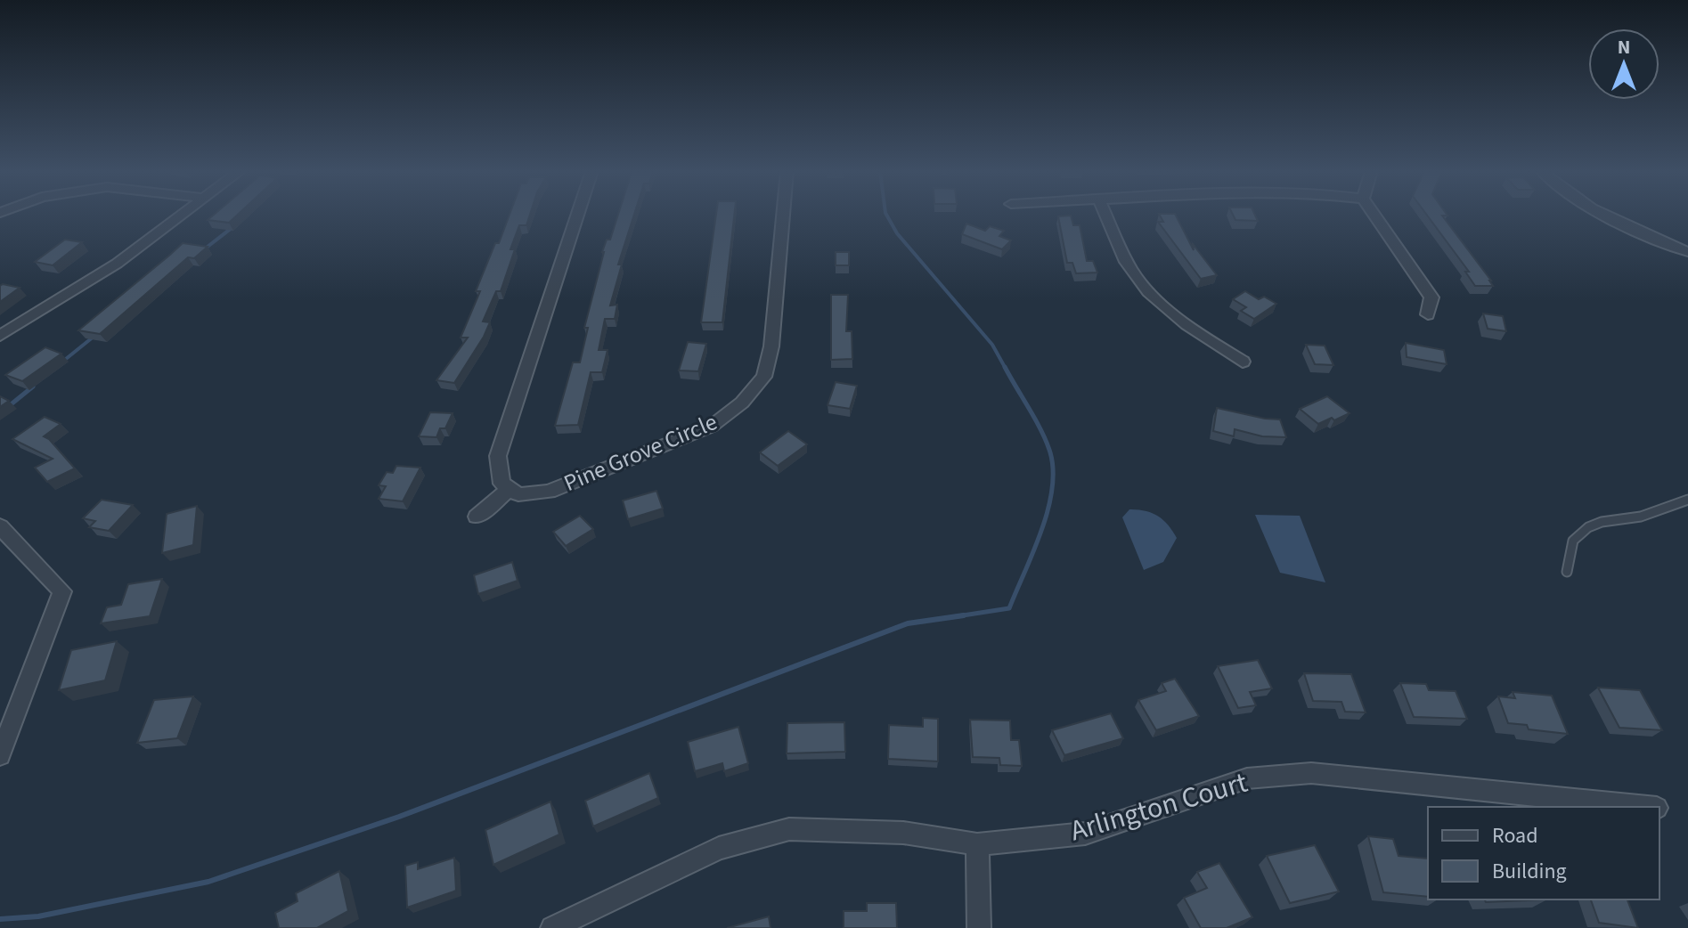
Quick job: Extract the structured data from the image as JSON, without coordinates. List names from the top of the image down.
{
  "streets": {
    "street": ["Pine Grove Circle", "Arlington Court"]
  },
  "legend": ["Road", "Building"],
  "north": "top"
}
